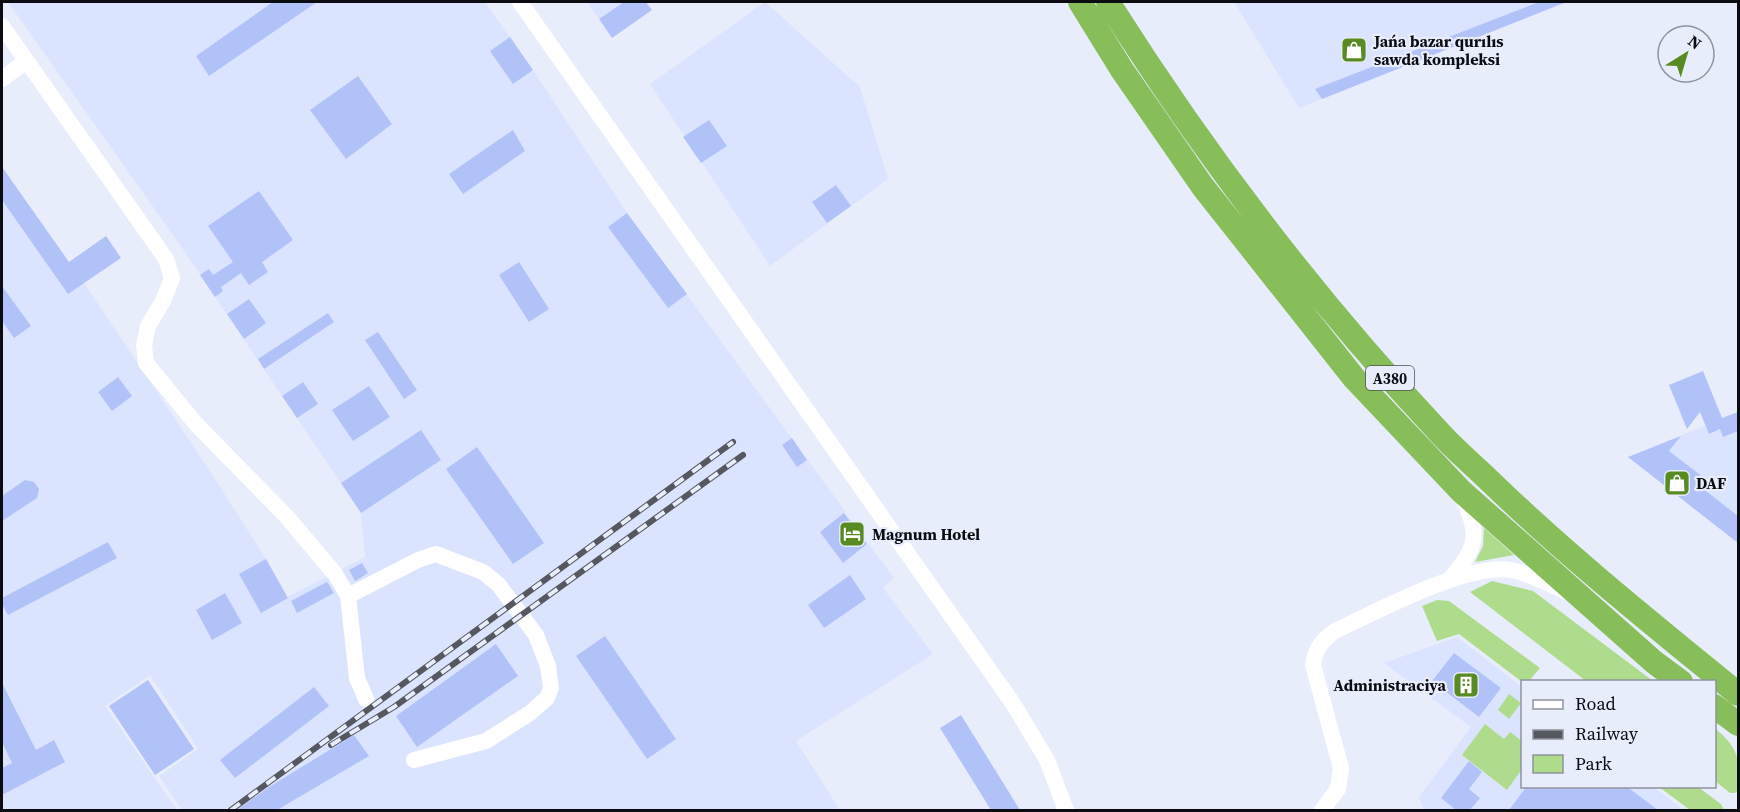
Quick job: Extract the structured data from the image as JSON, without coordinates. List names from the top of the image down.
{
  "streets": {
    "highway": ["A380"]
  },
  "places": {
    "shop": ["Jańa bazar qurılıs sawda kompleksi", "DAF"],
    "hotel": ["Magnum Hotel"],
    "building": ["Administraciya"]
  },
  "legend": ["Road", "Railway", "Park"],
  "north": "top right"
}
